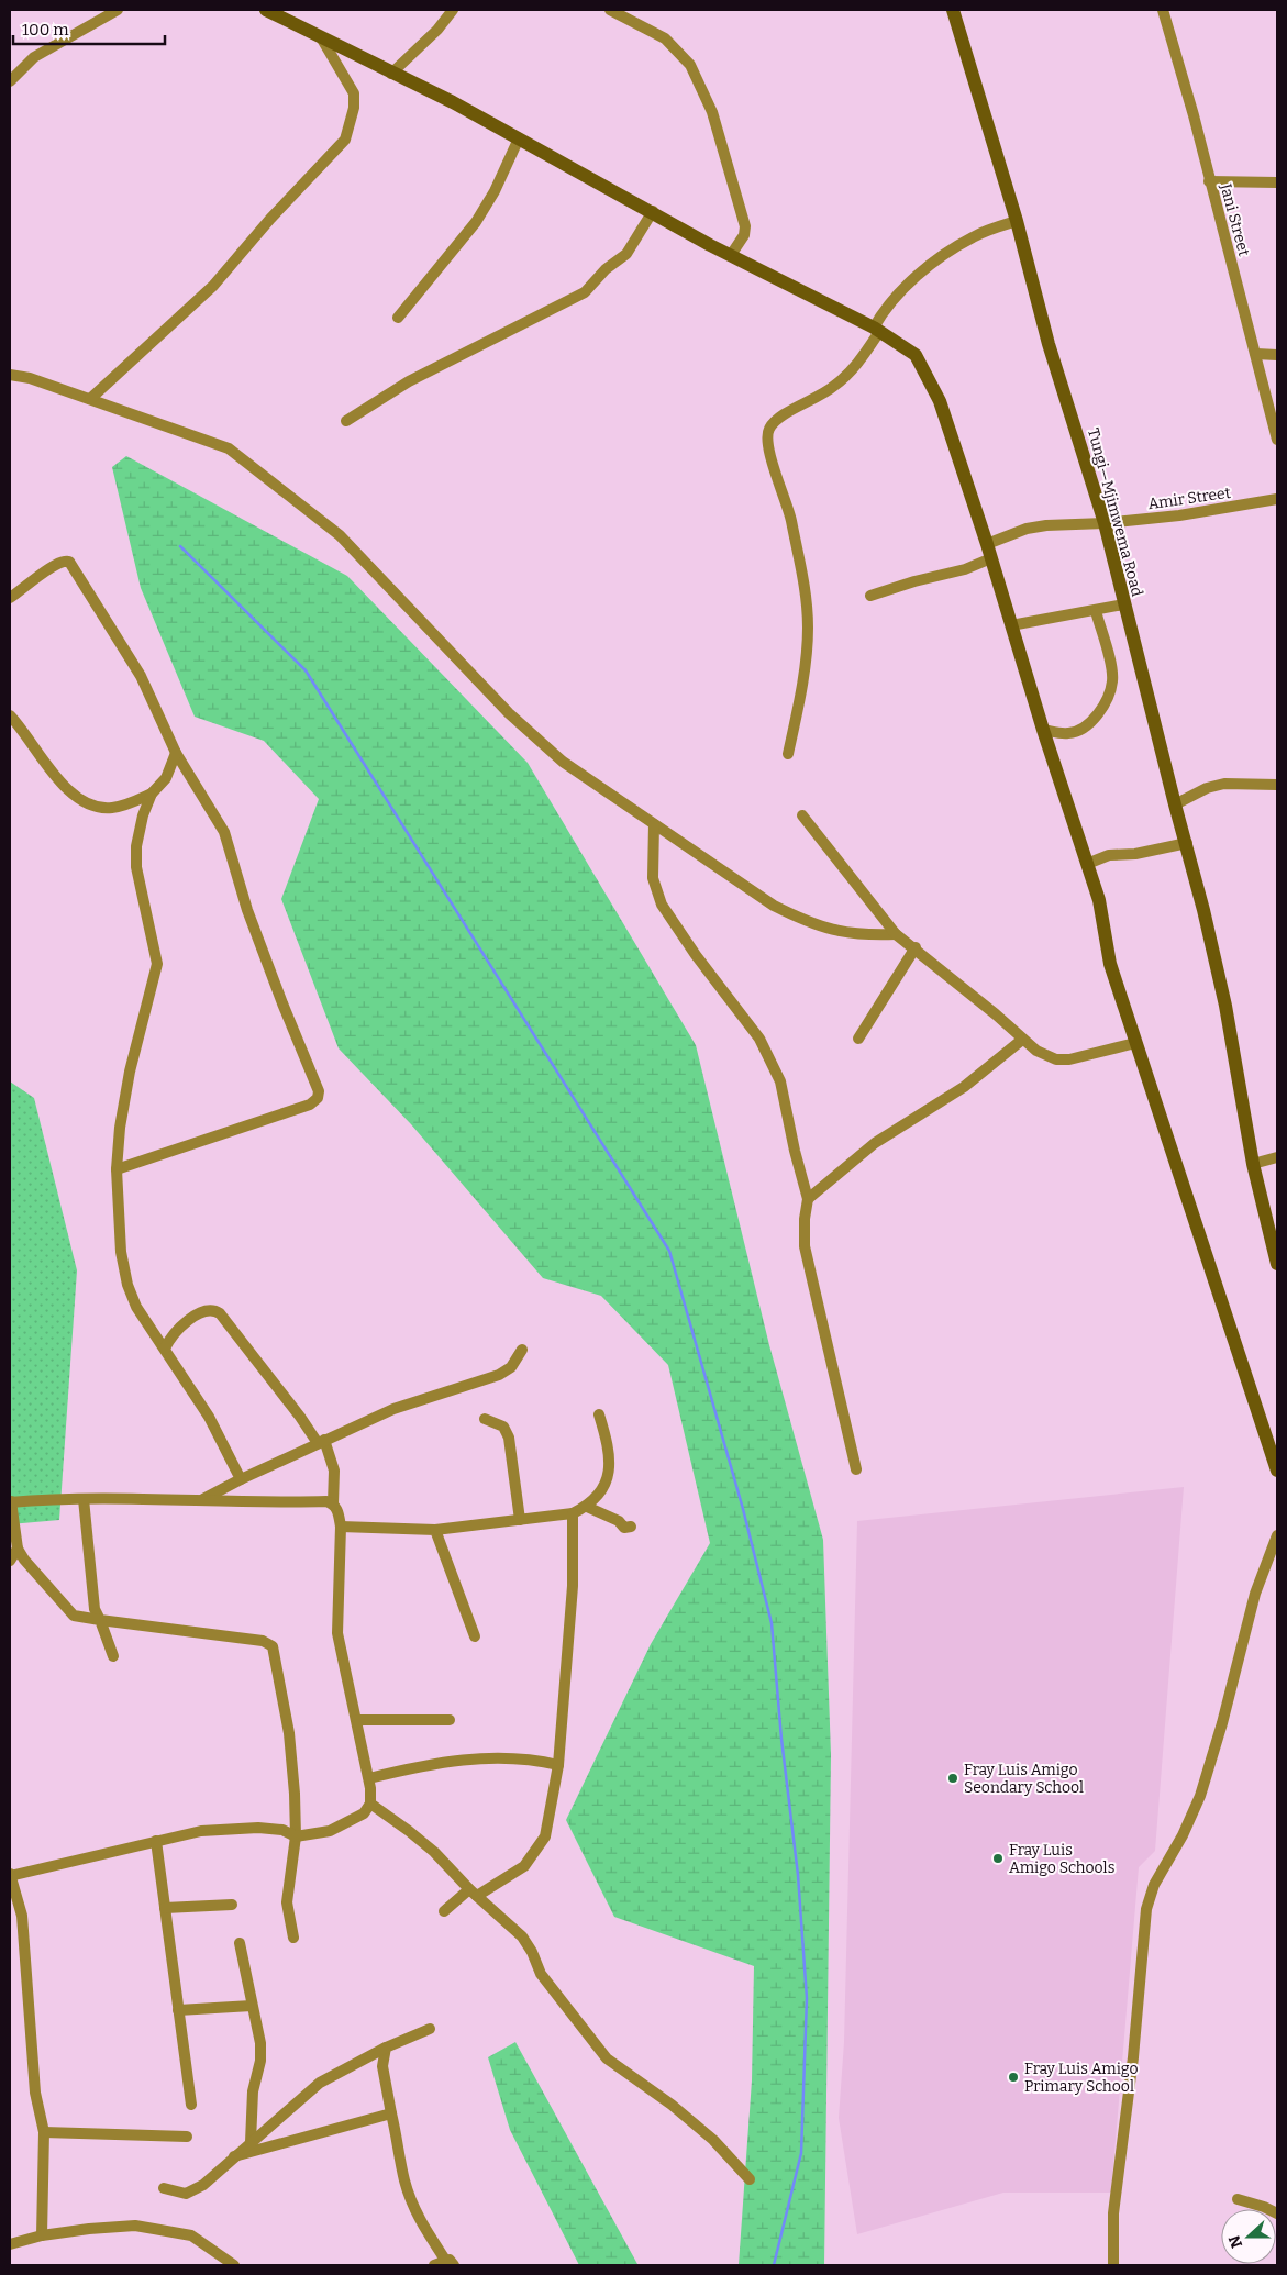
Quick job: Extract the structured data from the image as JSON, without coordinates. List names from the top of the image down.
{
  "streets": {
    "street": ["Jani Street", "Amir Street", "Tungi—Mjimwema Road"]
  },
  "crossings": [
    ["Amir Street", "Tungi—Mjimwema Road"]
  ],
  "places": ["Fray Luis Amigo Seondary School", "Fray Luis Amigo Schools", "Fray Luis Amigo Primary School"],
  "scale_bar": "100 m",
  "north": "left"
}
